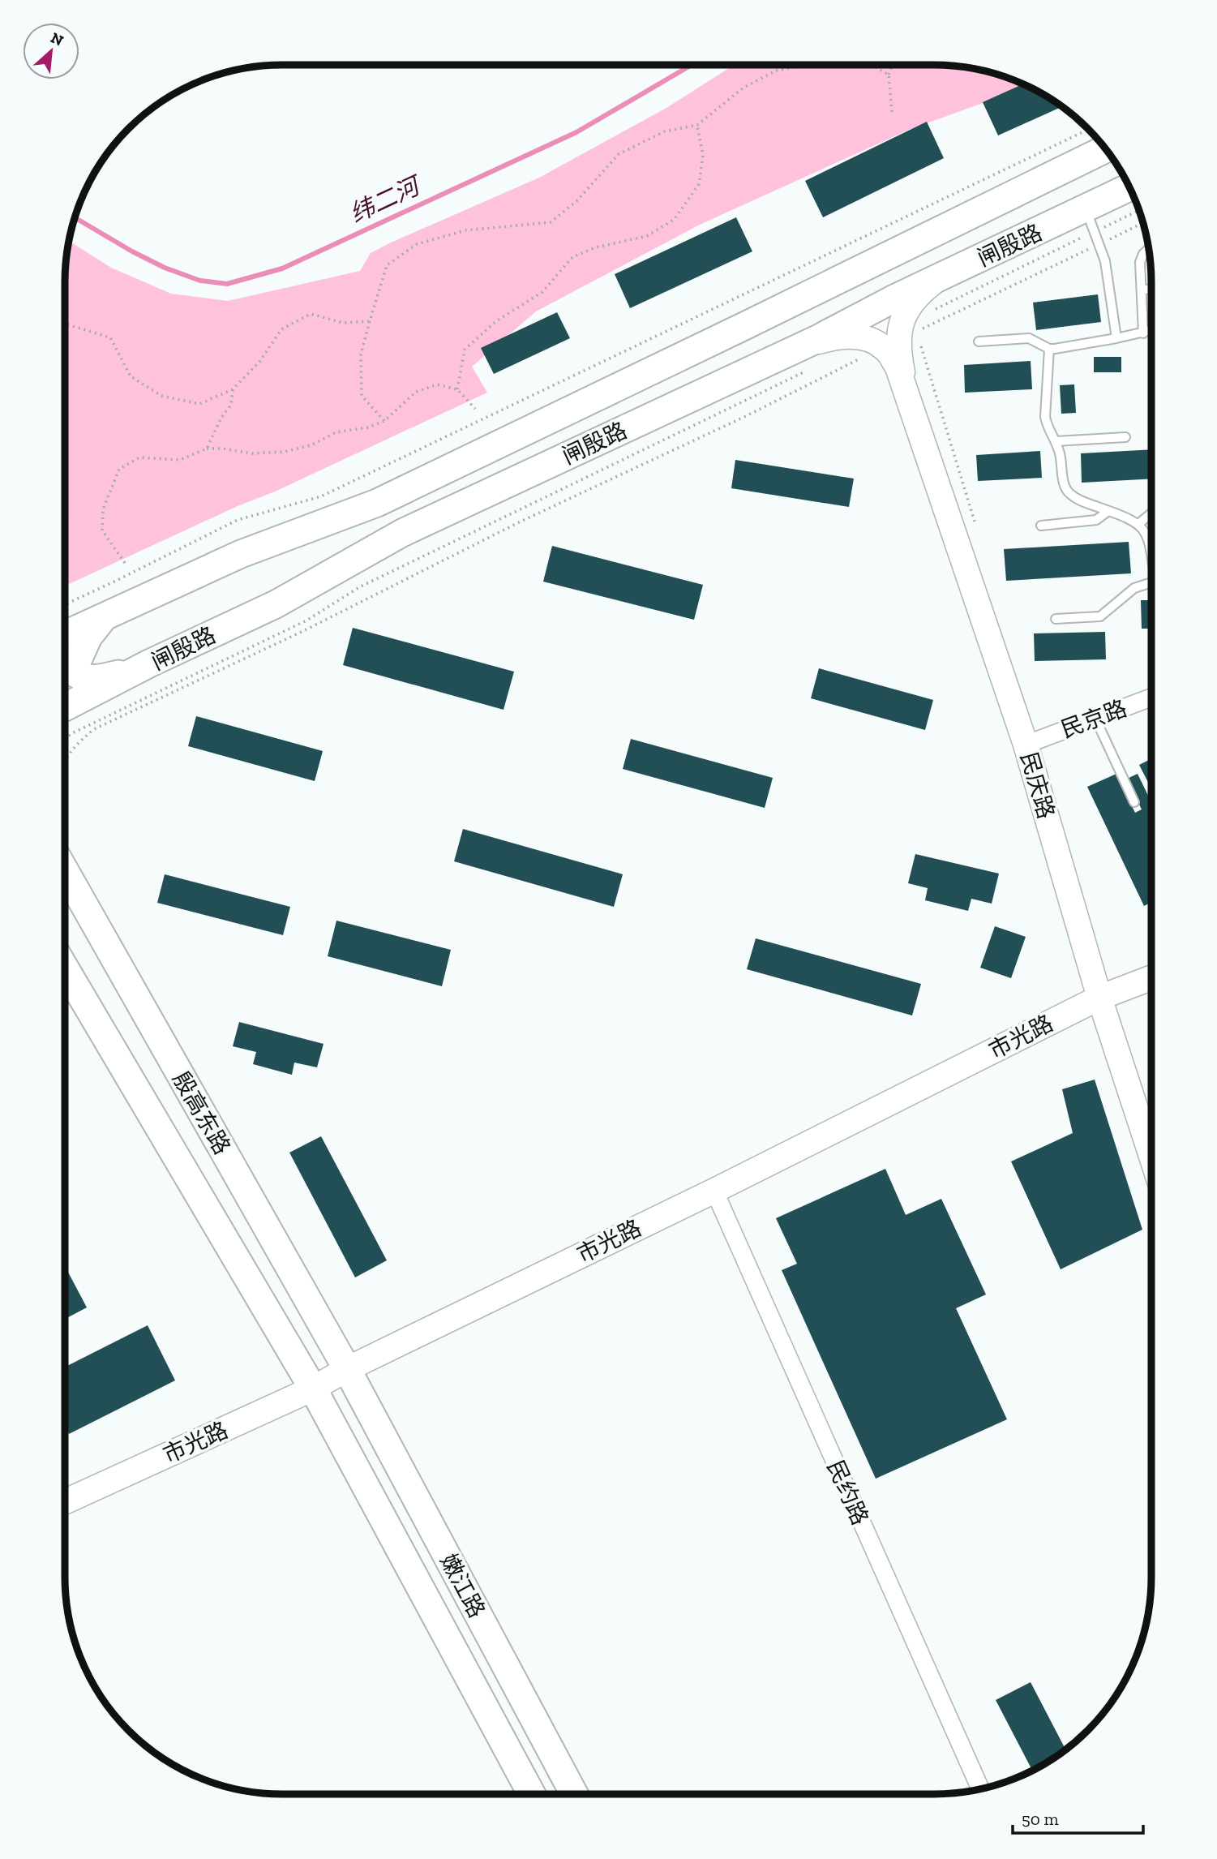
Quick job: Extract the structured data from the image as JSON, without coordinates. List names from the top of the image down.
{
  "streets": {
    "main road": ["闸殷路", "殷高东路", "嫩江路"],
    "street": [
      "民京路",
      "民庆路",
      "市光路",
      "民约路"
    ]
  },
  "crossings": [
    ["闸殷路", "民庆路"],
    ["民京路", "民庆路"],
    ["民庆路", "市光路"],
    ["市光路", "殷高东路"],
    ["市光路", "民约路"],
    ["市光路", "嫩江路"],
    ["殷高东路", "嫩江路"]
  ],
  "water": ["纬二河"],
  "scale_bar": "50 m",
  "north": "top right"
}
